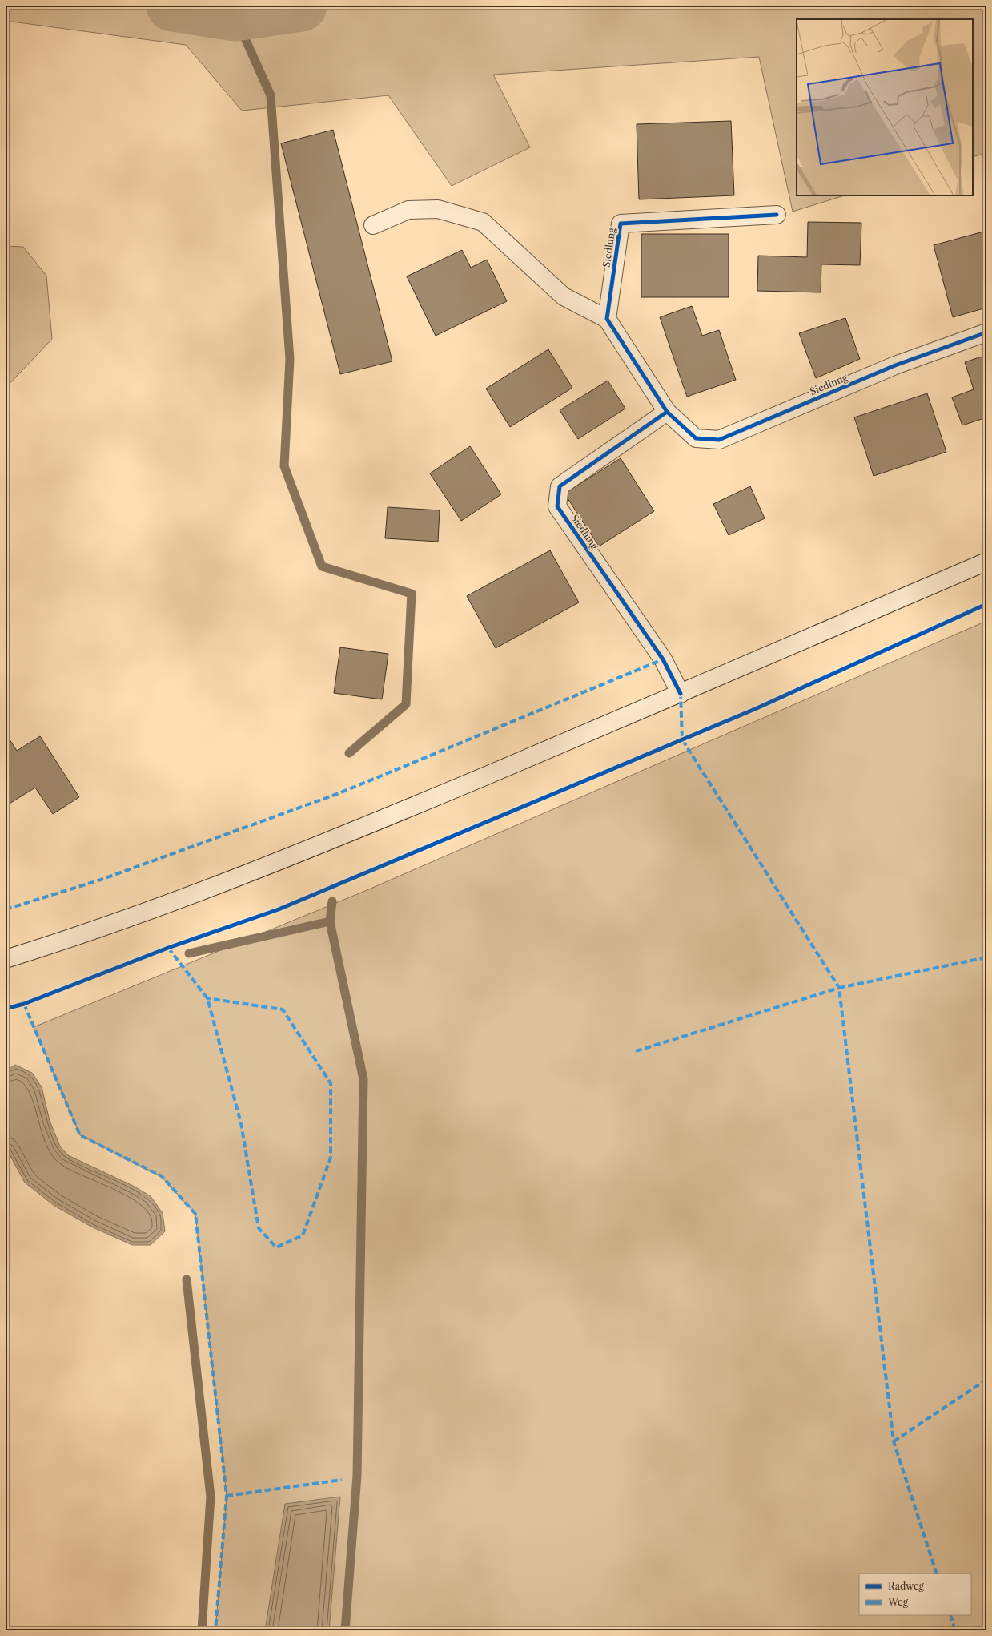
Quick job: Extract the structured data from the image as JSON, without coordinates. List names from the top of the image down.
{
  "streets": {
    "street": ["Siedlung"]
  },
  "legend": ["Radweg", "Weg"]
}
